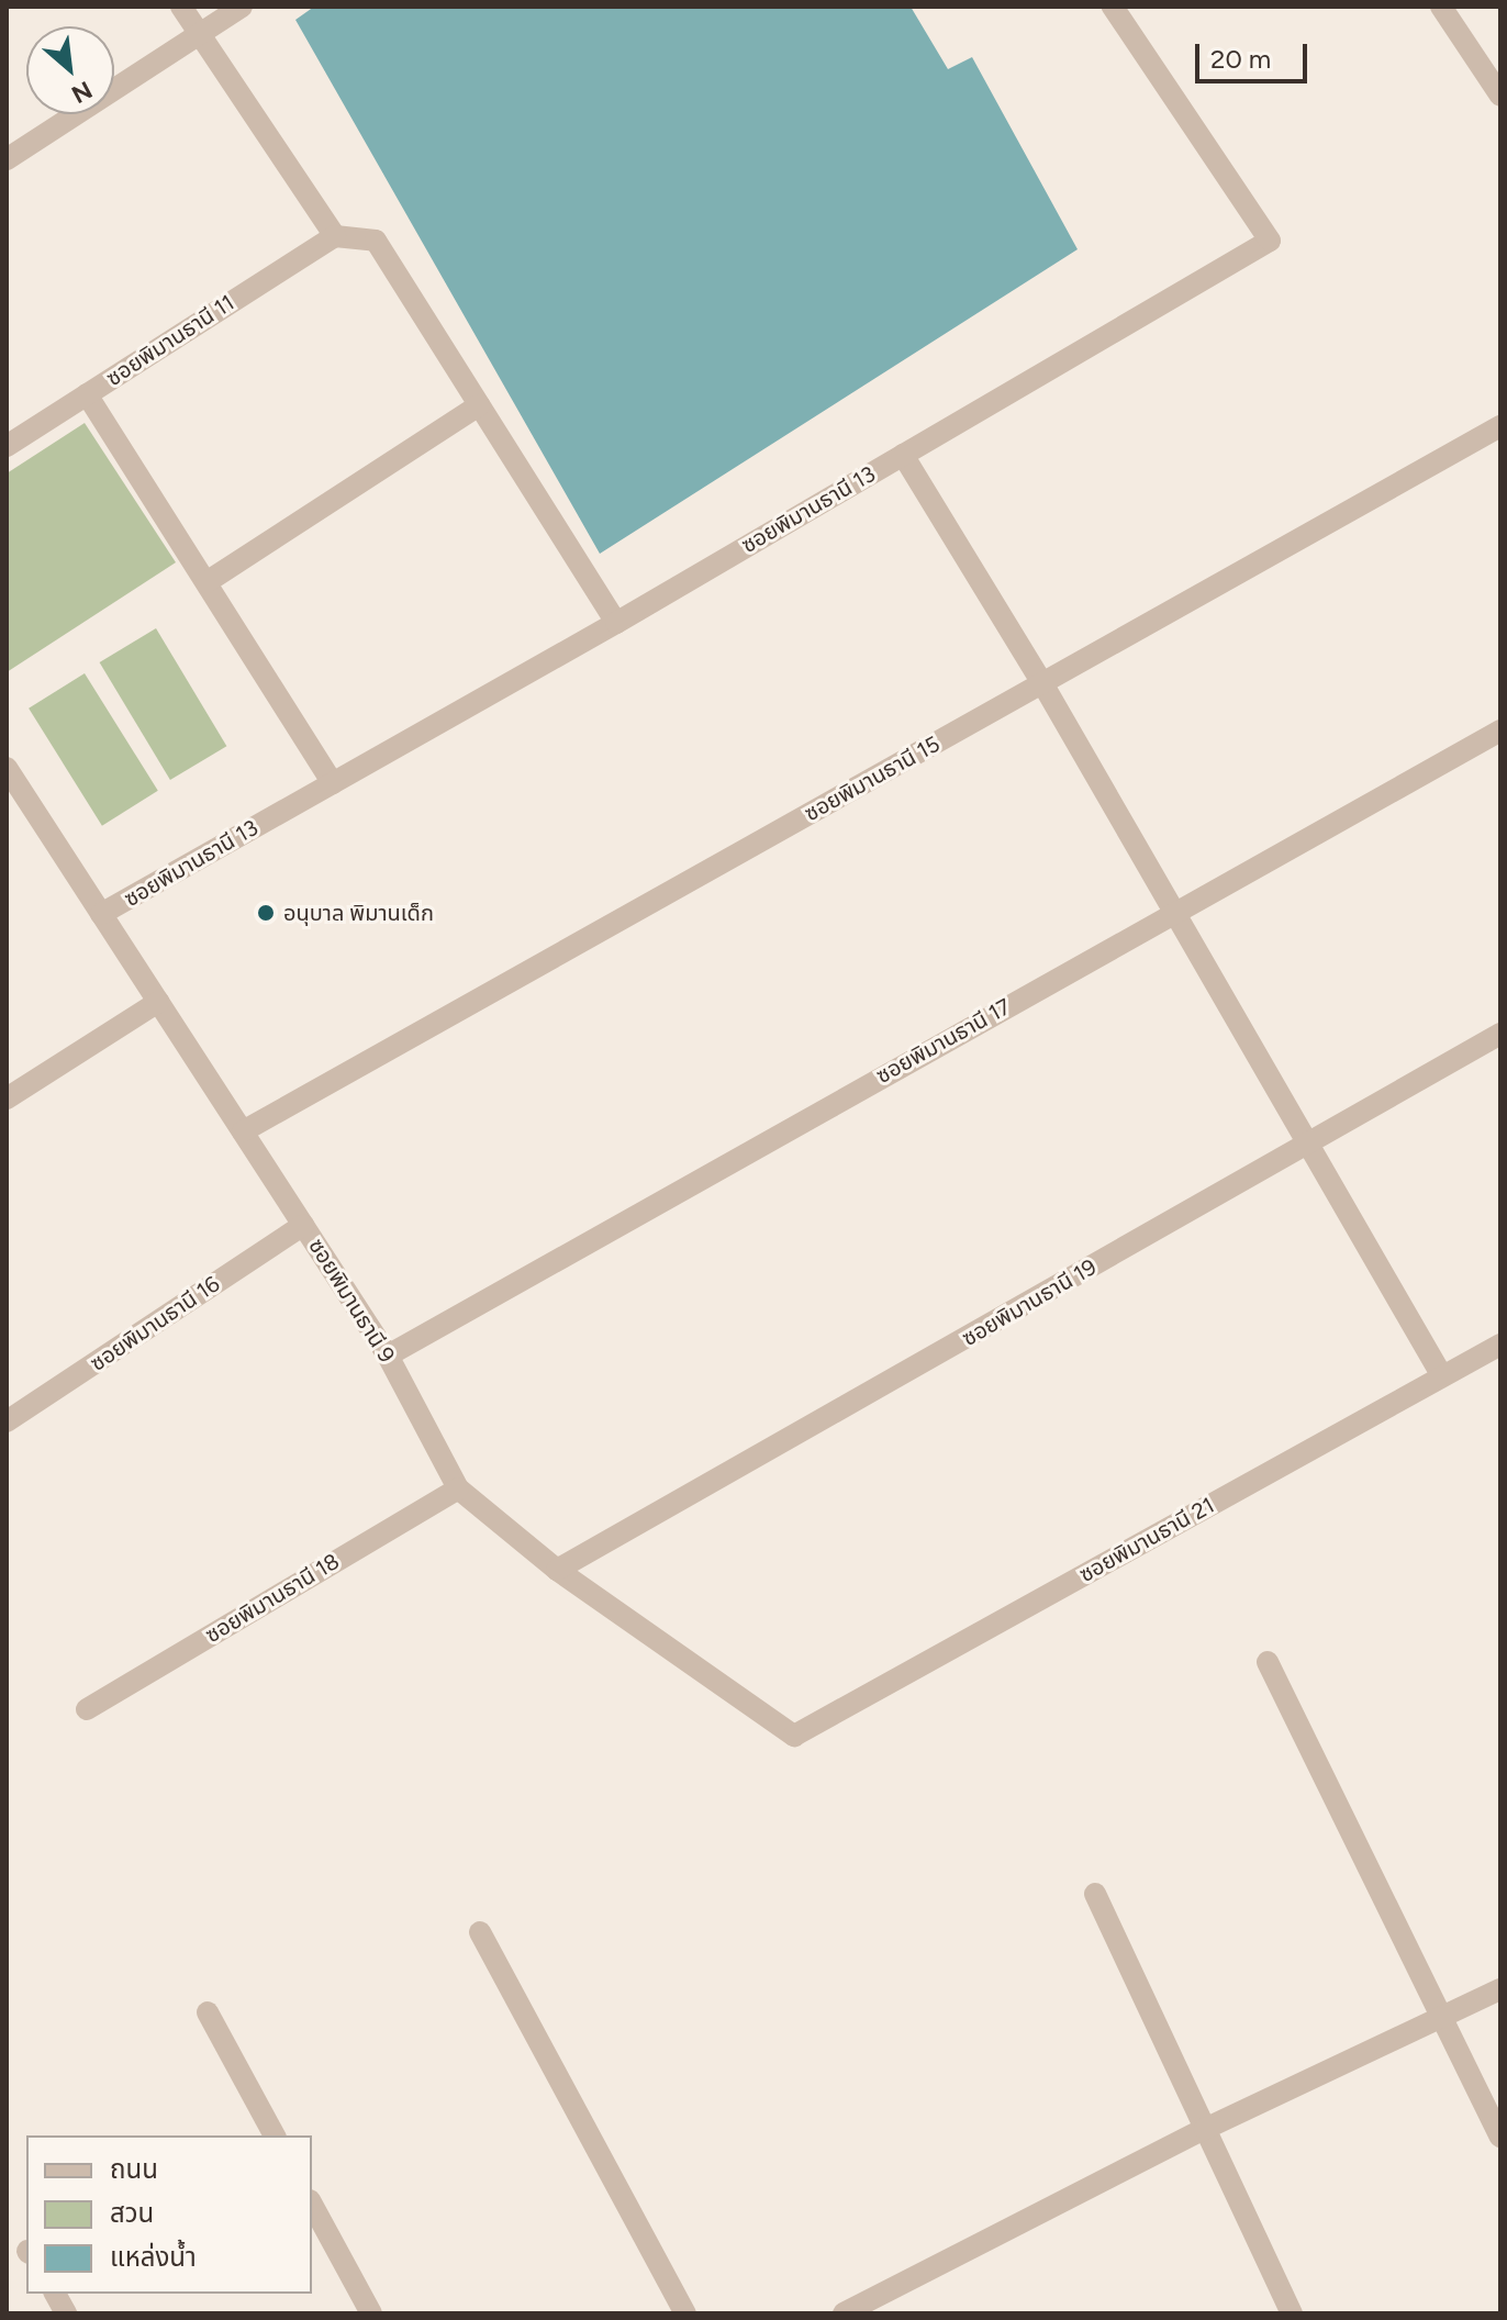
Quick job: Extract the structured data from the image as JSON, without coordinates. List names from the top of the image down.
{
  "streets": {
    "street": [
      "ซอยพิมานธานี 11",
      "ซอยพิมานธานี 13",
      "ซอยพิมานธานี 15",
      "ซอยพิมานธานี 17",
      "ซอยพิมานธานี 9",
      "ซอยพิมานธานี 19",
      "ซอยพิมานธานี 16",
      "ซอยพิมานธานี 21",
      "ซอยพิมานธานี 18"
    ]
  },
  "crossings": [
    ["ซอยพิมานธานี 13", "ซอยพิมานธานี 9"],
    ["ซอยพิมานธานี 15", "ซอยพิมานธานี 9"],
    ["ซอยพิมานธานี 17", "ซอยพิมานธานี 9"],
    ["ซอยพิมานธานี 9", "ซอยพิมานธานี 19"],
    ["ซอยพิมานธานี 9", "ซอยพิมานธานี 16"],
    ["ซอยพิมานธานี 9", "ซอยพิมานธานี 21"],
    ["ซอยพิมานธานี 9", "ซอยพิมานธานี 18"]
  ],
  "places": ["อนุบาล พิมานเด็ก"],
  "legend": ["ถนน", "สวน", "แหล่งน้ำ"],
  "scale_bar": "20 m",
  "north": "bottom right"
}
